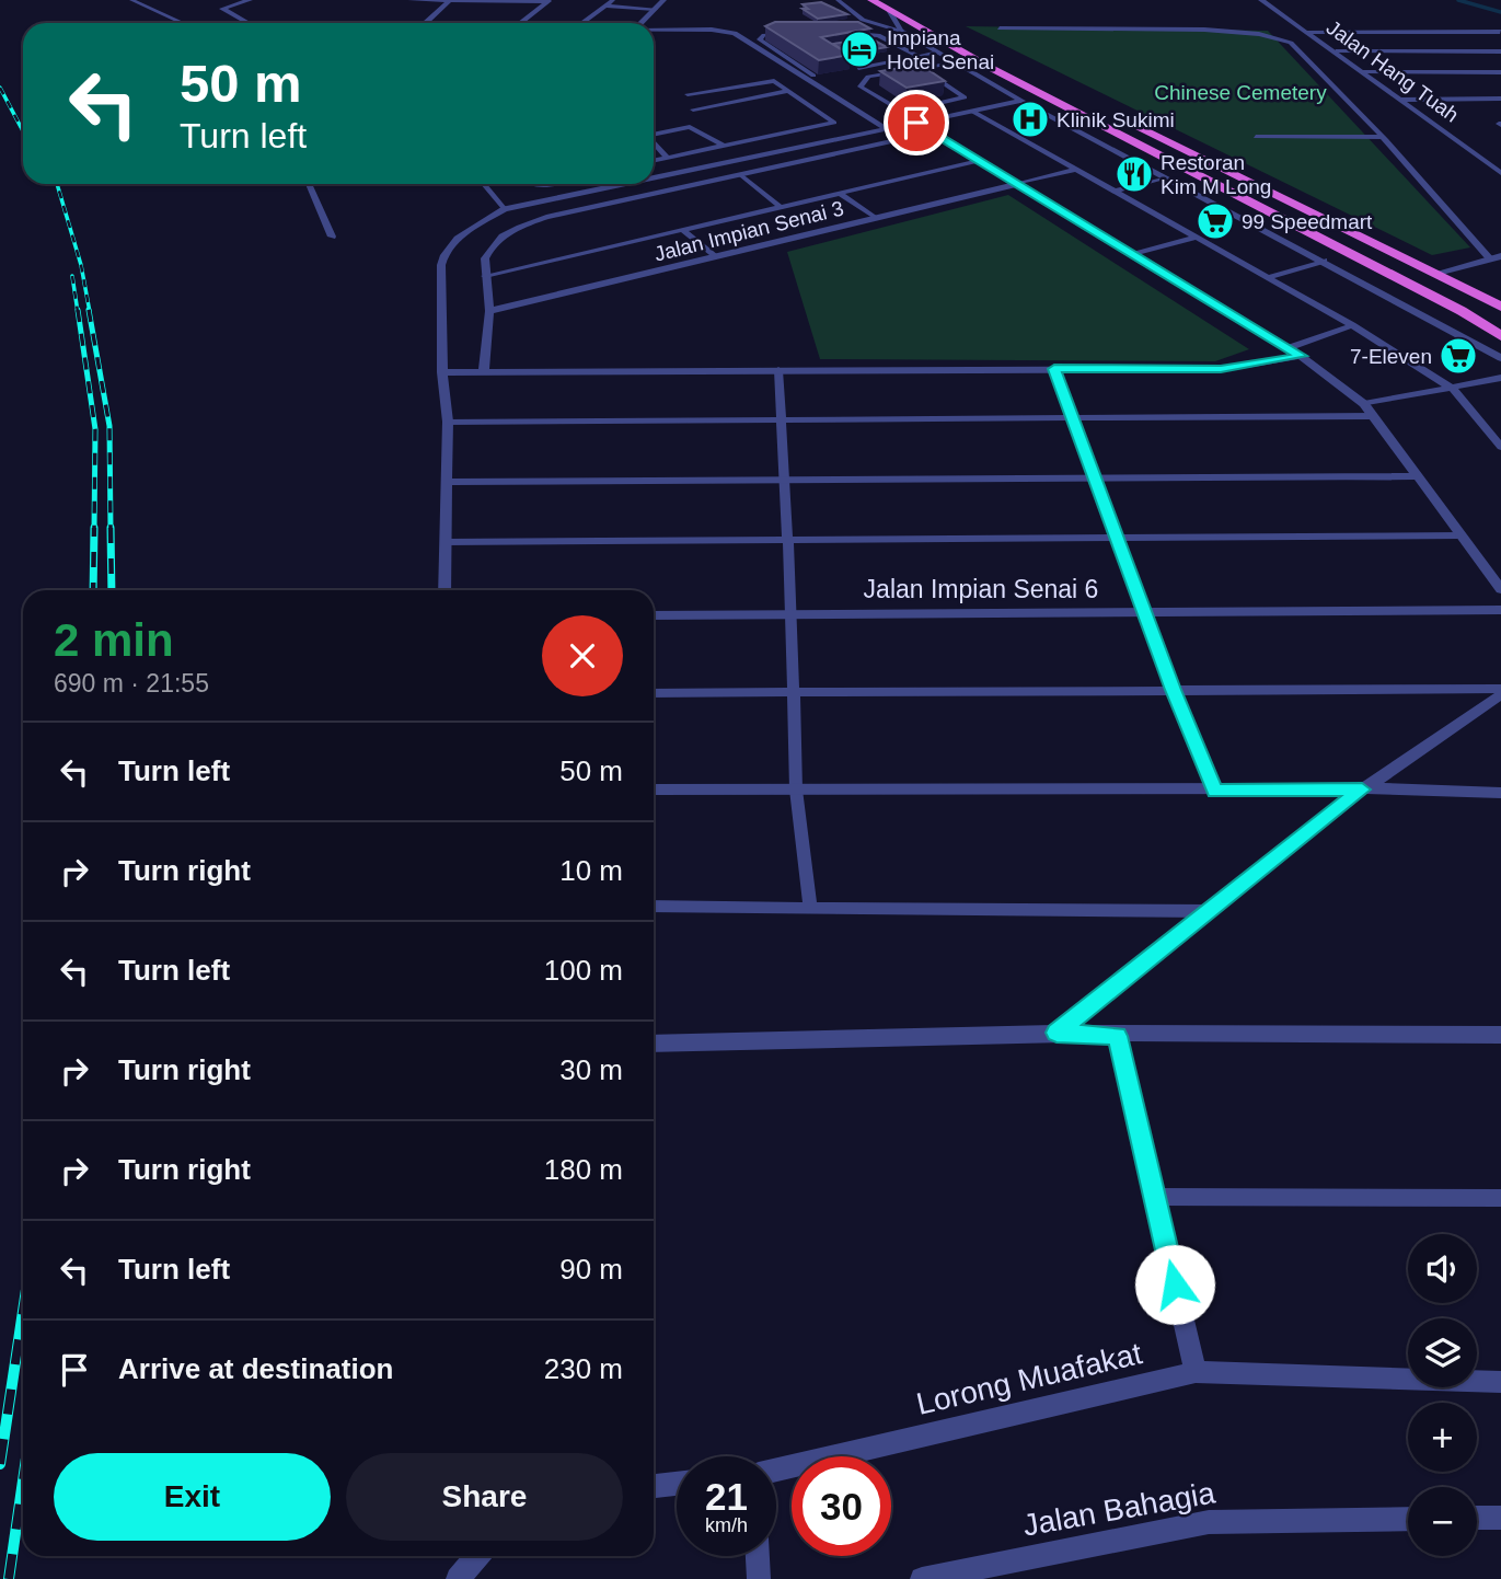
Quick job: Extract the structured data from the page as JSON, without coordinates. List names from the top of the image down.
{
  "streets": {
    "street": [
      "Jalan Hang Tuah",
      "Jalan Impian Senai 3",
      "Jalan Impian Senai 6",
      "Lorong Muafakat",
      "Jalan Bahagia"
    ]
  },
  "parks": ["Chinese Cemetery"],
  "places": {
    "hotel": ["Impiana Hotel Senai"],
    "hospital": ["Klinik Sukimi"],
    "restaurant": ["Restoran Kim M Long"],
    "supermarket": ["99 Speedmart", "7-Eleven"]
  },
  "page": {
    "turn": ["50 m", "Turn left"],
    "heading": ["2 min", "690 m · 21:55"],
    "list": [
      {
        "name": "Turn left",
        "value": "50 m"
      },
      {
        "name": "Turn right",
        "value": "10 m"
      },
      {
        "name": "Turn left",
        "value": "100 m"
      },
      {
        "name": "Turn right",
        "value": "30 m"
      },
      {
        "name": "Turn right",
        "value": "180 m"
      },
      {
        "name": "Turn left",
        "value": "90 m"
      },
      {
        "name": "Arrive at destination",
        "value": "230 m"
      }
    ],
    "map_buttons": ["+", "−"],
    "buttons": ["Exit", "Share"],
    "speed": "21 km/h",
    "limit": "30"
  }
}
